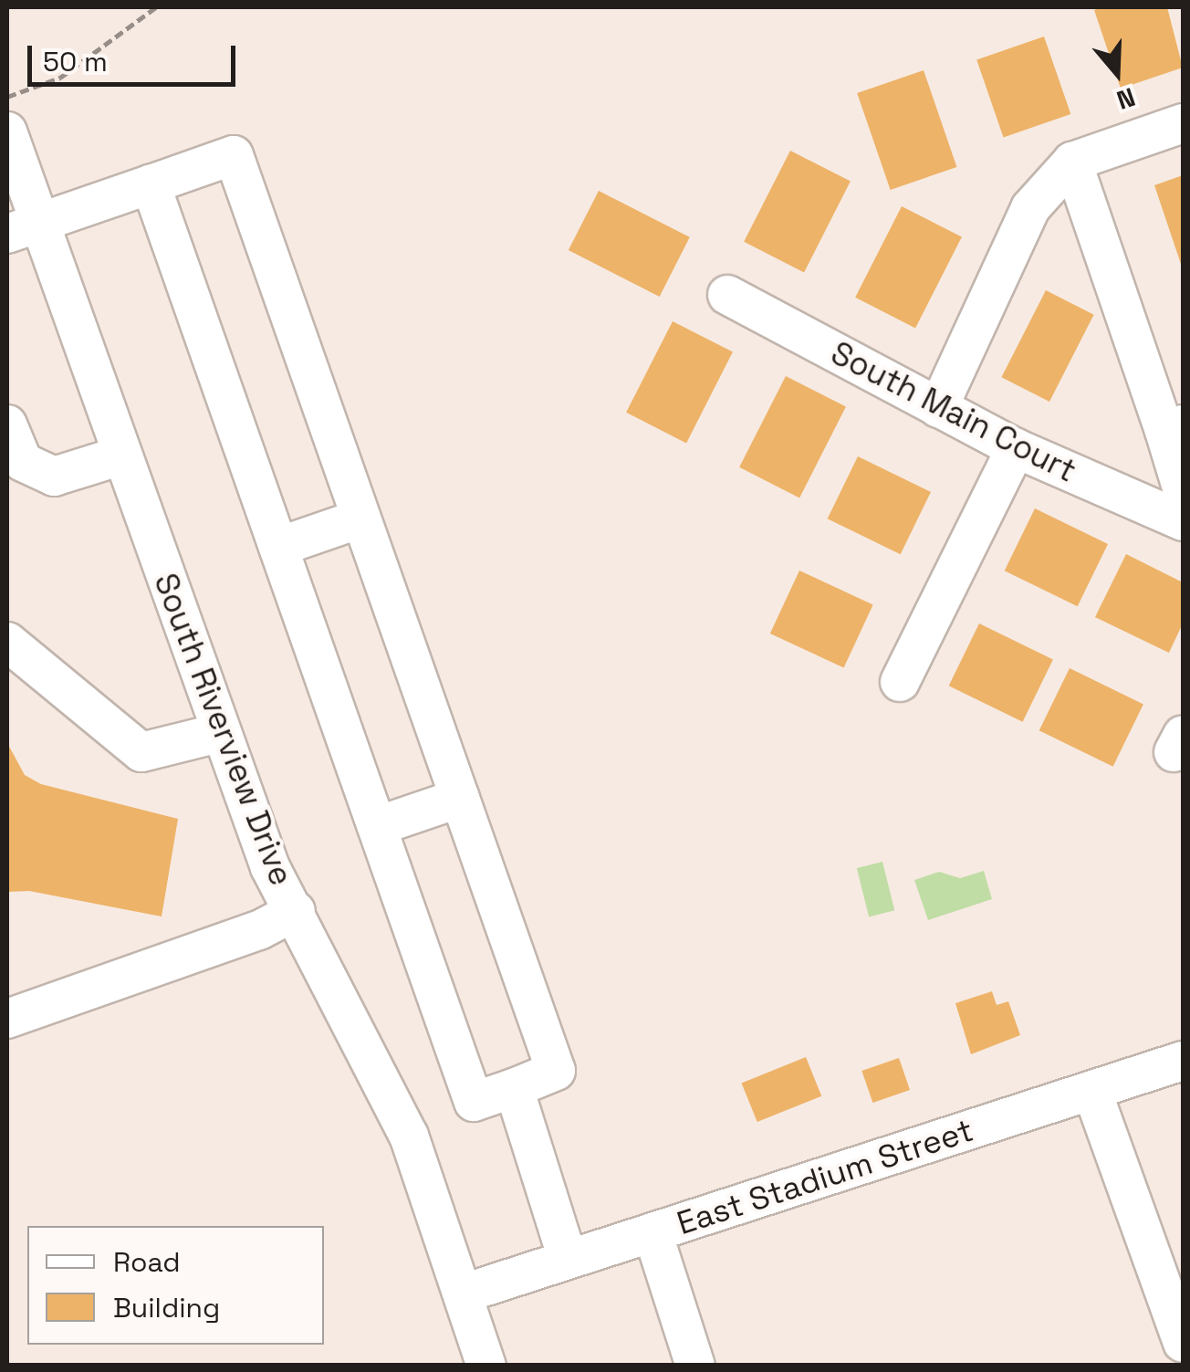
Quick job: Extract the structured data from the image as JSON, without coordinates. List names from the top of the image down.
{
  "streets": {
    "street": ["South Main Court", "South Riverview Drive", "East Stadium Street"]
  },
  "crossings": [
    ["South Riverview Drive", "East Stadium Street"]
  ],
  "legend": ["Road", "Building"],
  "scale_bar": "50 m",
  "north": "bottom"
}
